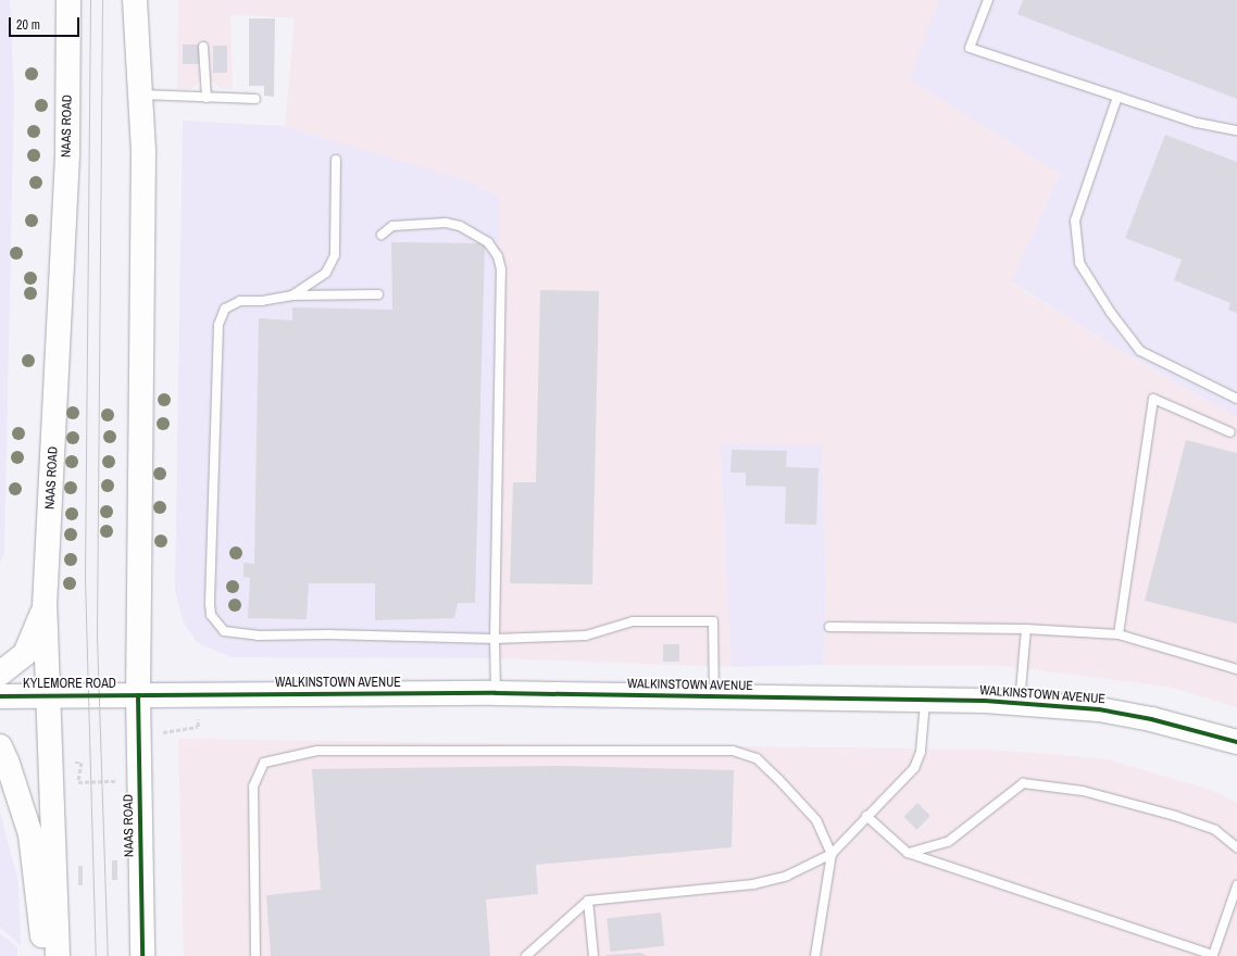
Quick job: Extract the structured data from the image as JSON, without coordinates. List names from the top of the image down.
{
  "streets": {
    "main road": ["NAAS ROAD", "WALKINSTOWN AVENUE", "KYLEMORE ROAD"]
  },
  "crossings": [
    ["NAAS ROAD", "WALKINSTOWN AVENUE"],
    ["NAAS ROAD", "KYLEMORE ROAD"],
    ["WALKINSTOWN AVENUE", "KYLEMORE ROAD"]
  ],
  "scale_bar": "20 m"
}
